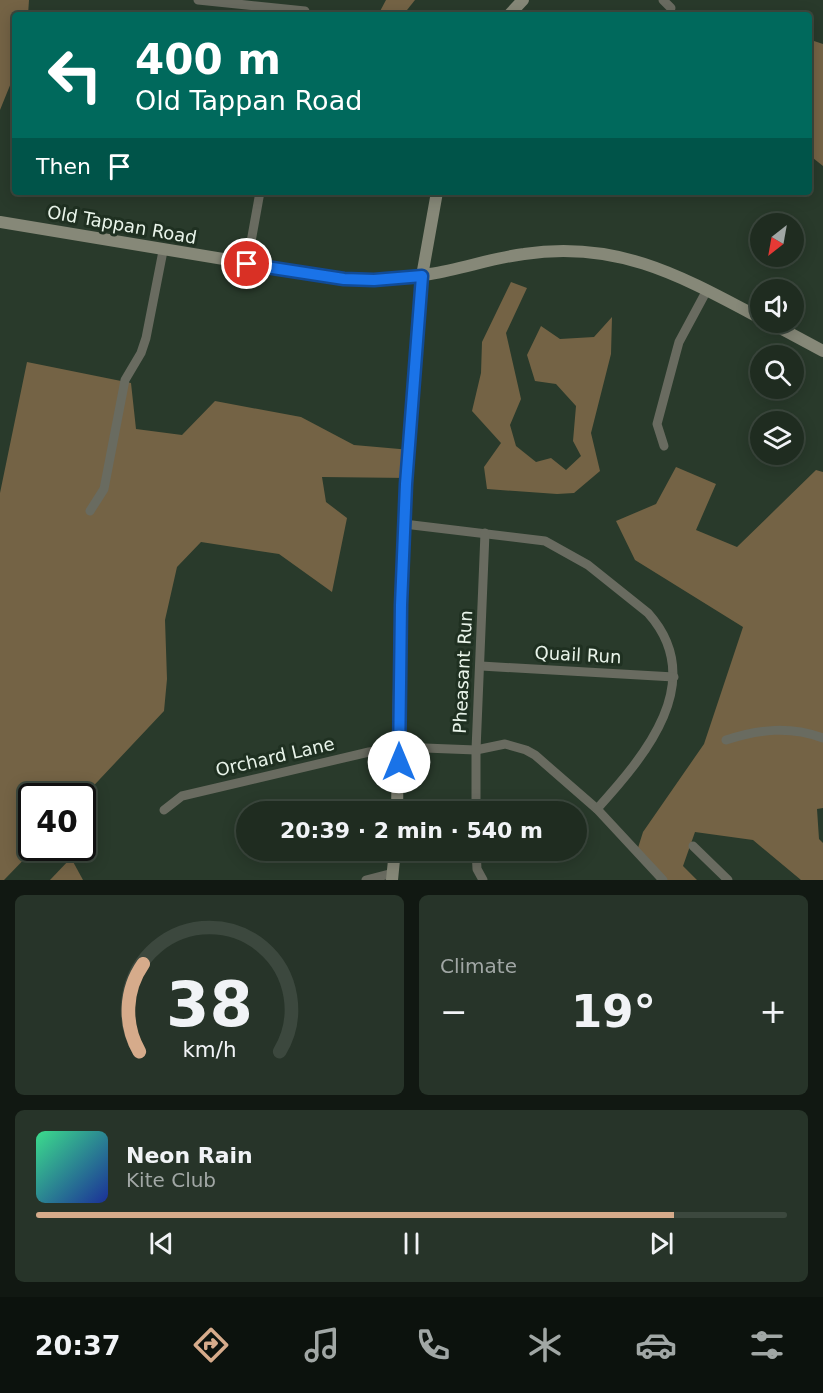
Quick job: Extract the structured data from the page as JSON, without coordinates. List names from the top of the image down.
{
  "streets": {
    "main road": ["Old Tappan Road"],
    "street": ["Quail Run", "Pheasant Run", "Orchard Lane"]
  },
  "crossings": [
    ["Quail Run", "Pheasant Run"],
    ["Pheasant Run", "Orchard Lane"]
  ],
  "north": "bottom left",
  "page": {
    "turn": ["400 m", "Old Tappan Road"],
    "then": "Then",
    "limit": "40",
    "trip": "20:39 · 2 min · 540 m",
    "tile": "Climate",
    "heat": ["−", "19°", "+"],
    "song": ["Neon Rain", "Kite Club"],
    "tabs": "20:37",
    "gauge": ["38", "km/h"]
  }
}
